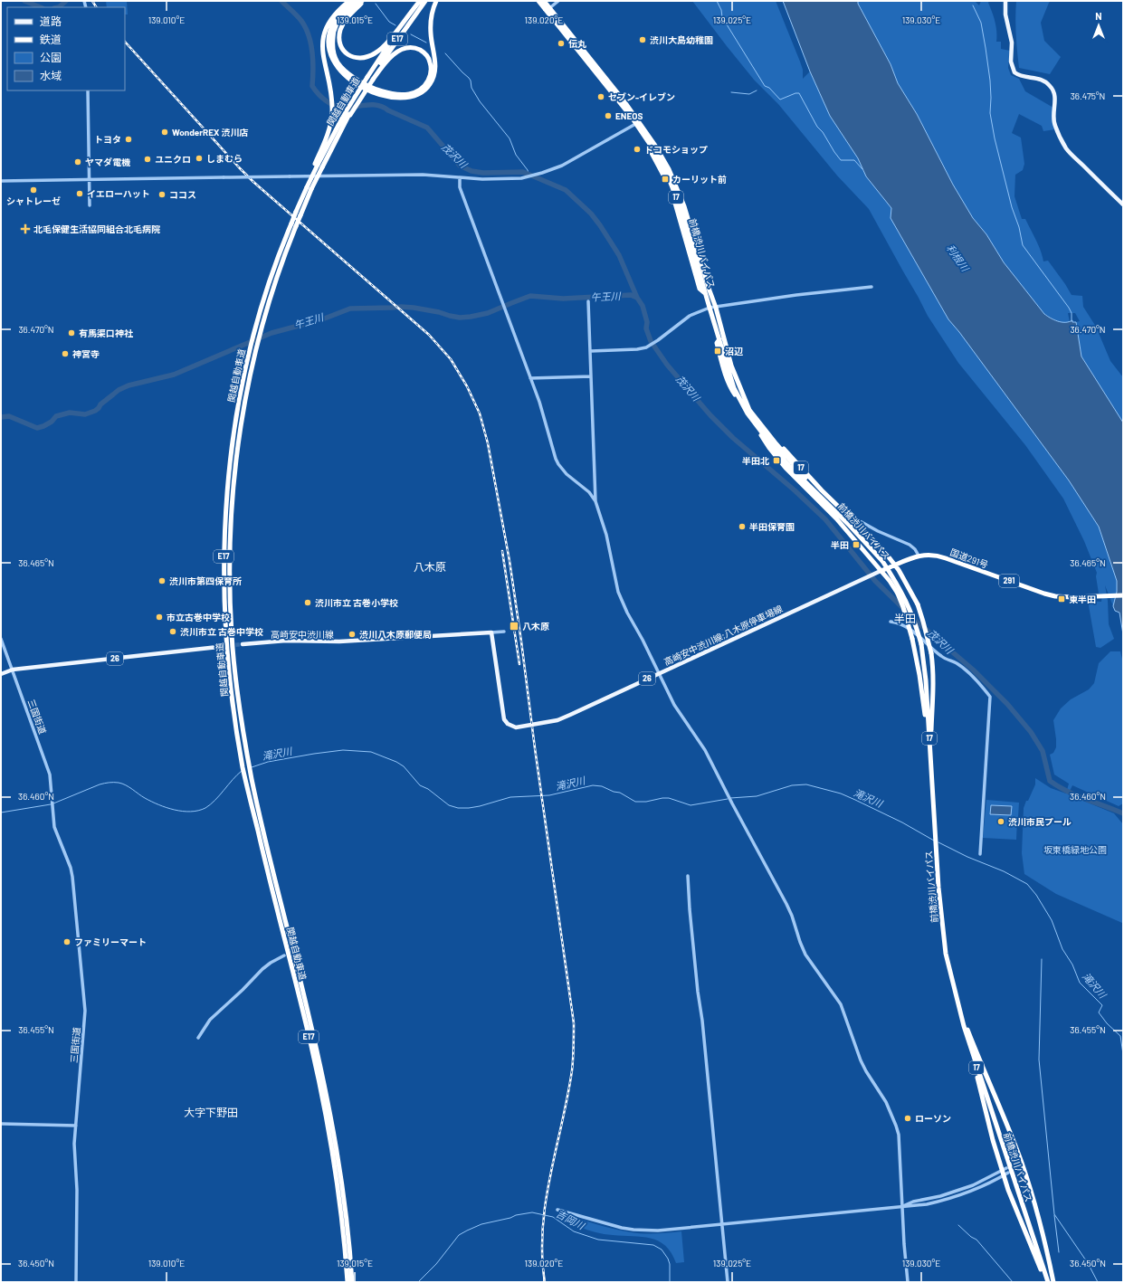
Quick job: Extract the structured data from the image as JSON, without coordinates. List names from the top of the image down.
{
  "streets": {
    "highway": [
      "E17",
      "関越自動車道",
      "17",
      "前橋渋川バイパス",
      "国道291号",
      "291"
    ],
    "main road": ["高崎安中渋川線", "高崎安中渋川線;八木原停車場線", "26"],
    "street": ["三国街道"]
  },
  "crossings": [
    ["17", "前橋渋川バイパス"],
    ["17", "国道291号"],
    ["17", "高崎安中渋川線;八木原停車場線"],
    ["国道291号", "高崎安中渋川線;八木原停車場線"],
    ["高崎安中渋川線", "高崎安中渋川線;八木原停車場線"],
    ["26", "三国街道"]
  ],
  "districts": ["八木原", "半田", "大字下野田"],
  "water": [
    "茂沢川",
    "利根川",
    "午王川",
    "滝沢川",
    "吉岡川"
  ],
  "parks": ["坂東橋緑地公園"],
  "places": {
    "other": [
      "渋川大島幼稚園",
      "伝丸",
      "セブン-イレブン",
      "ENEOS",
      "WonderREX 渋川店",
      "トヨタ",
      "ドコモショップ",
      "しまむら",
      "ユニクロ",
      "ヤマダ電機",
      "シャトレーゼ",
      "イエローハット",
      "ココス",
      "有馬渠口神社",
      "神宮寺",
      "半田保育園",
      "渋川市第四保育所",
      "渋川市立 古巻小学校",
      "市立古巻中学校",
      "渋川市立 古巻中学校",
      "渋川八木原郵便局",
      "渋川市民プール",
      "ファミリーマート",
      "ローソン"
    ],
    "transit": [
      "カーリット前",
      "沼辺",
      "半田北",
      "半田",
      "東半田",
      "八木原"
    ],
    "health": ["北毛保健生活協同組合北毛病院"]
  },
  "legend": [
    "道路",
    "鉄道",
    "公園",
    "水域"
  ],
  "north": "top",
  "coordinates": [
    "139.010°E",
    "139.015°E",
    "139.020°E",
    "139.025°E",
    "139.030°E",
    "36.475°N",
    "36.470°N",
    "36.465°N",
    "36.460°N",
    "36.455°N",
    "36.450°N"
  ]
}
